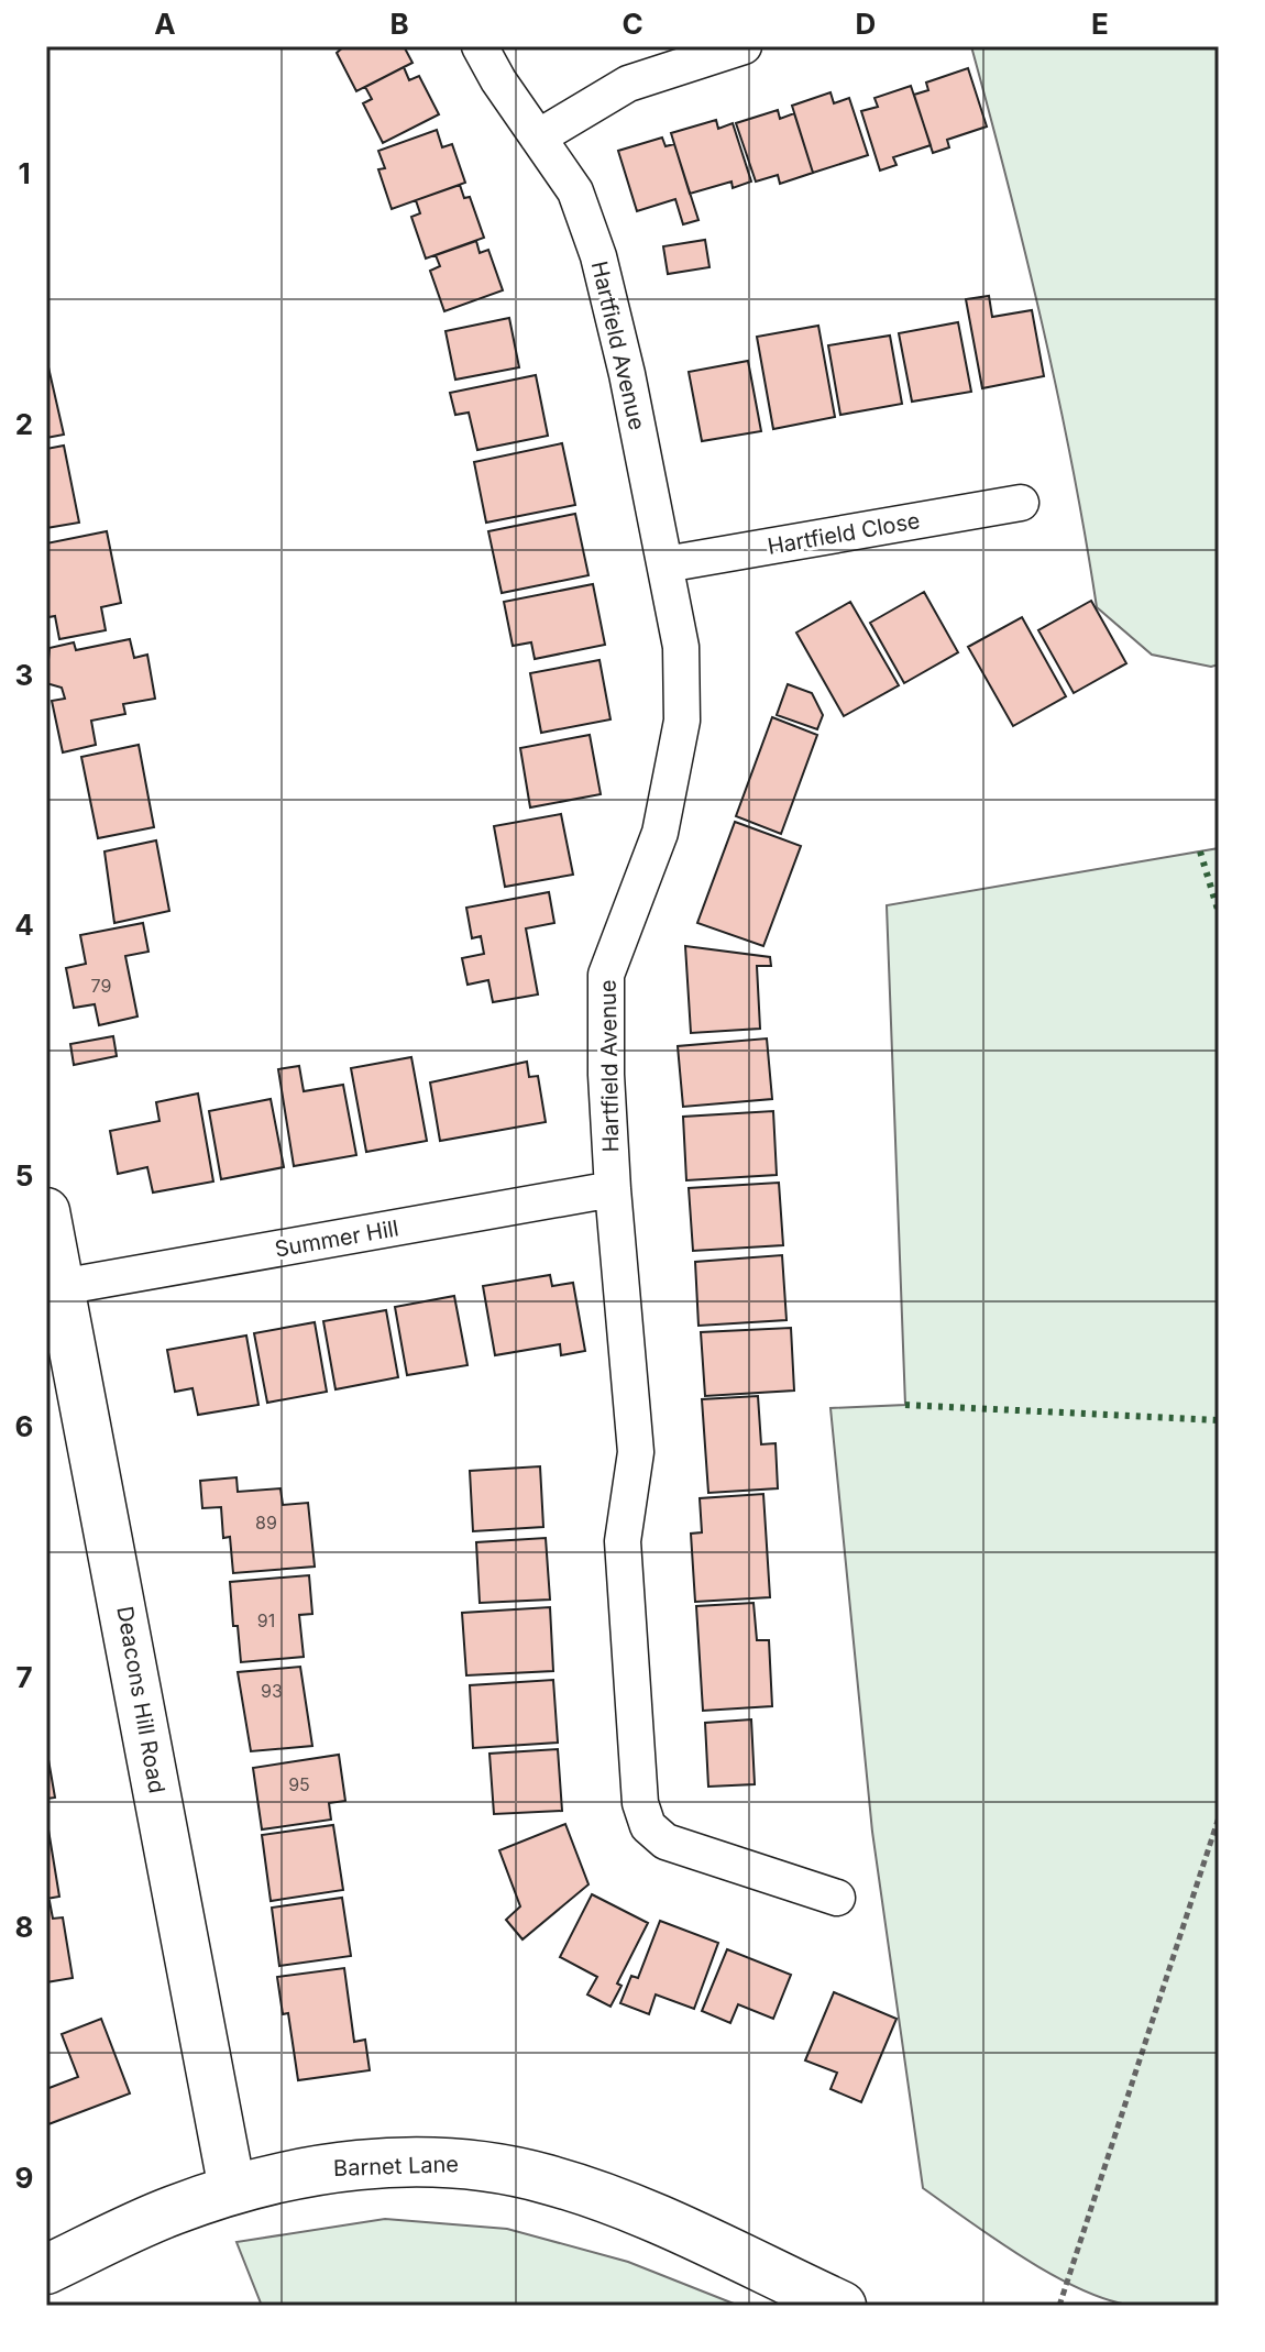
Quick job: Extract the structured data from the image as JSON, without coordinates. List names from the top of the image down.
{
  "streets": {
    "main road": ["Barnet Lane"],
    "street": [
      "Hartfield Avenue",
      "Hartfield Close",
      "Summer Hill",
      "Deacons Hill Road"
    ]
  },
  "crossings": [
    ["Hartfield Avenue", "Hartfield Close"],
    ["Hartfield Avenue", "Summer Hill"],
    ["Summer Hill", "Deacons Hill Road"],
    ["Deacons Hill Road", "Barnet Lane"]
  ],
  "house_numbers": [
    "79",
    "89",
    "91",
    "93",
    "95"
  ],
  "grid": {
    "columns": [
      "A",
      "B",
      "C",
      "D",
      "E"
    ],
    "rows": [
      "1",
      "2",
      "3",
      "4",
      "5",
      "6",
      "7",
      "8",
      "9"
    ]
  }
}
